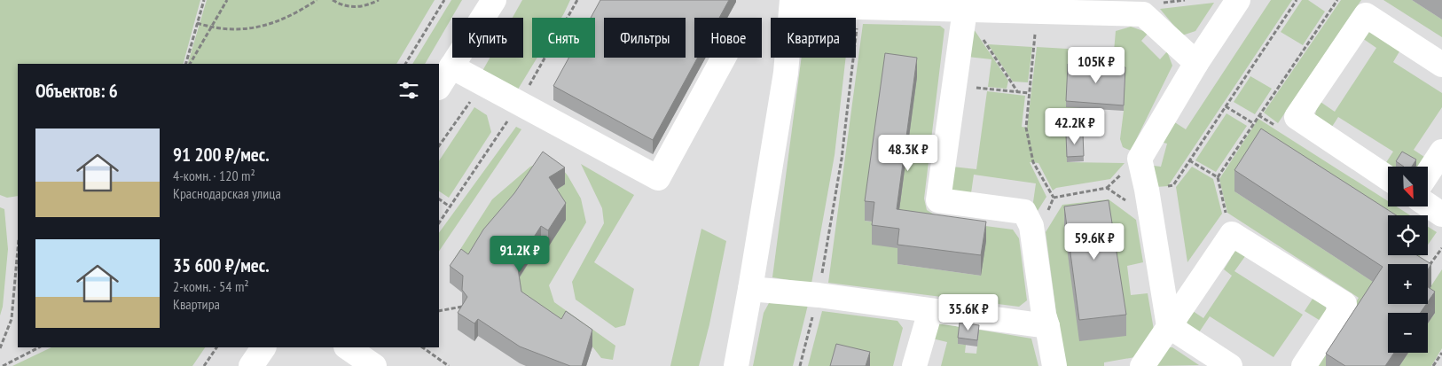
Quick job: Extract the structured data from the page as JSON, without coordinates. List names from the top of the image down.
{
  "north": "bottom right",
  "page": {
    "chip": [
      "Купить",
      "Снять",
      "Фильтры",
      "Новое",
      "Квартира"
    ],
    "price": [
      "105K ₽",
      "42.2K ₽",
      "48.3K ₽",
      "59.6K ₽",
      "91.2K ₽",
      "35.6K ₽"
    ],
    "heading": "Объектов: 6",
    "list": [
      {
        "name": "91 200 ₽/мес.",
        "note": "4-комн. · 120 m² · Краснодарская улица"
      },
      {
        "name": "35 600 ₽/мес.",
        "note": "2-комн. · 54 m² · Квартира"
      }
    ],
    "map_buttons": ["+", "−"]
  }
}
